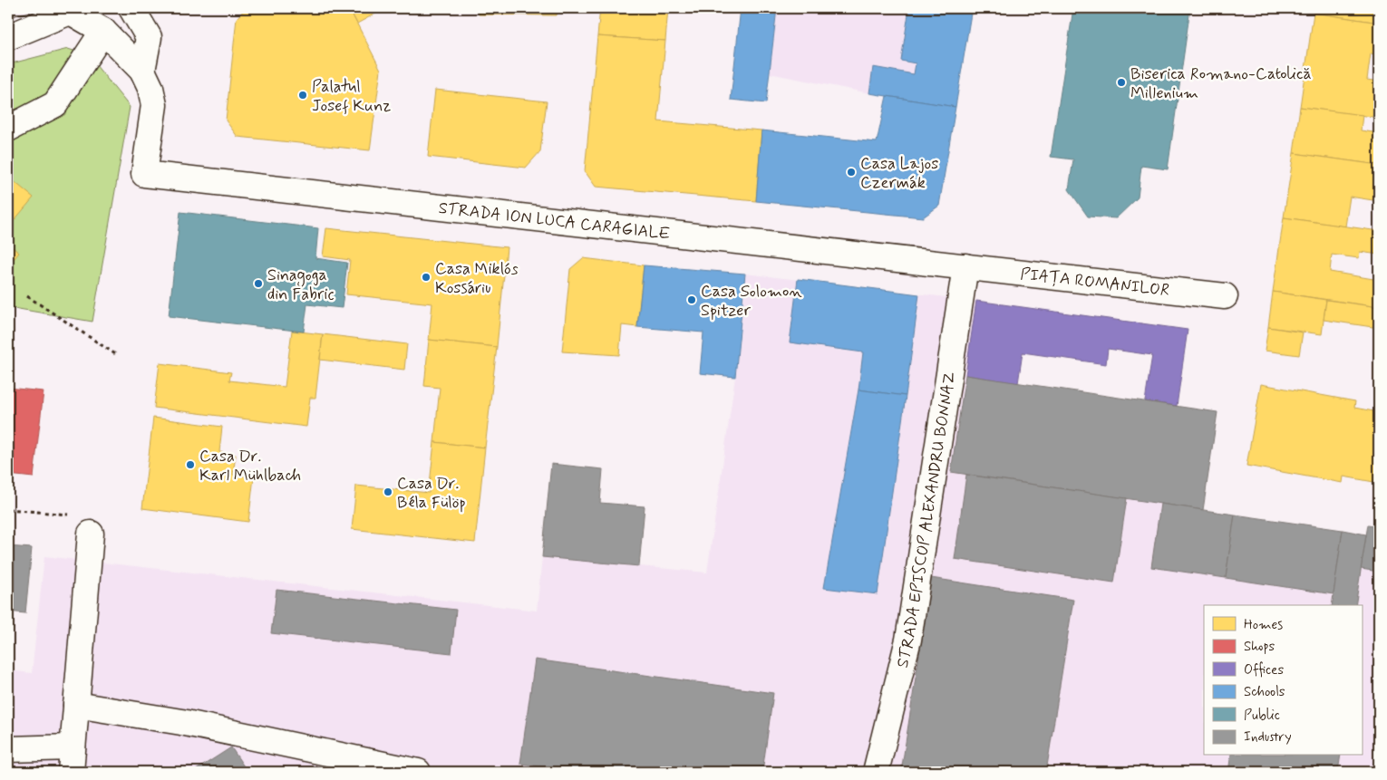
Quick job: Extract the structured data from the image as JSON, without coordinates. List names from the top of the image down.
{
  "streets": {
    "street": ["STRADA ION LUCA CARAGIALE", "PIAȚA ROMANILOR", "STRADA EPISCOP ALEXANDRU BONNAZ"]
  },
  "crossings": [
    ["STRADA ION LUCA CARAGIALE", "PIAȚA ROMANILOR"],
    ["STRADA ION LUCA CARAGIALE", "STRADA EPISCOP ALEXANDRU BONNAZ"],
    ["PIAȚA ROMANILOR", "STRADA EPISCOP ALEXANDRU BONNAZ"]
  ],
  "places": [
    "Biserica Romano-Catolică Millenium",
    "Palatul Josef Kunz",
    "Casa Lajos Czermák",
    "Casa Miklós Kossáriu",
    "Sinagoga din Fabric",
    "Casa Solomon Spitzer",
    "Casa Dr. Karl Mühlbach",
    "Casa Dr. Béla Fülöp"
  ],
  "legend": [
    "Homes",
    "Shops",
    "Offices",
    "Schools",
    "Public",
    "Industry"
  ]
}
